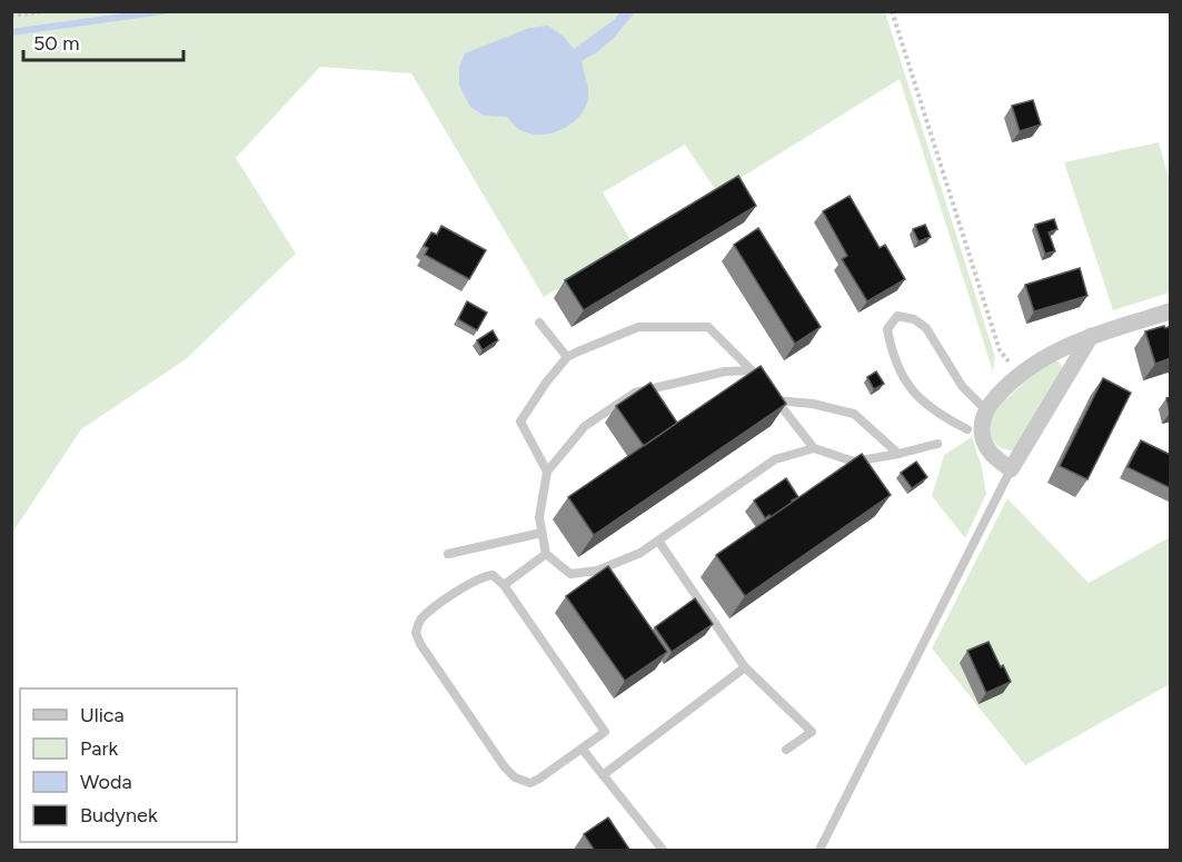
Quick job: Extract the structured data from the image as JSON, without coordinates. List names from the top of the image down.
{
  "legend": [
    "Ulica",
    "Park",
    "Woda",
    "Budynek"
  ],
  "scale_bar": "50 m"
}
